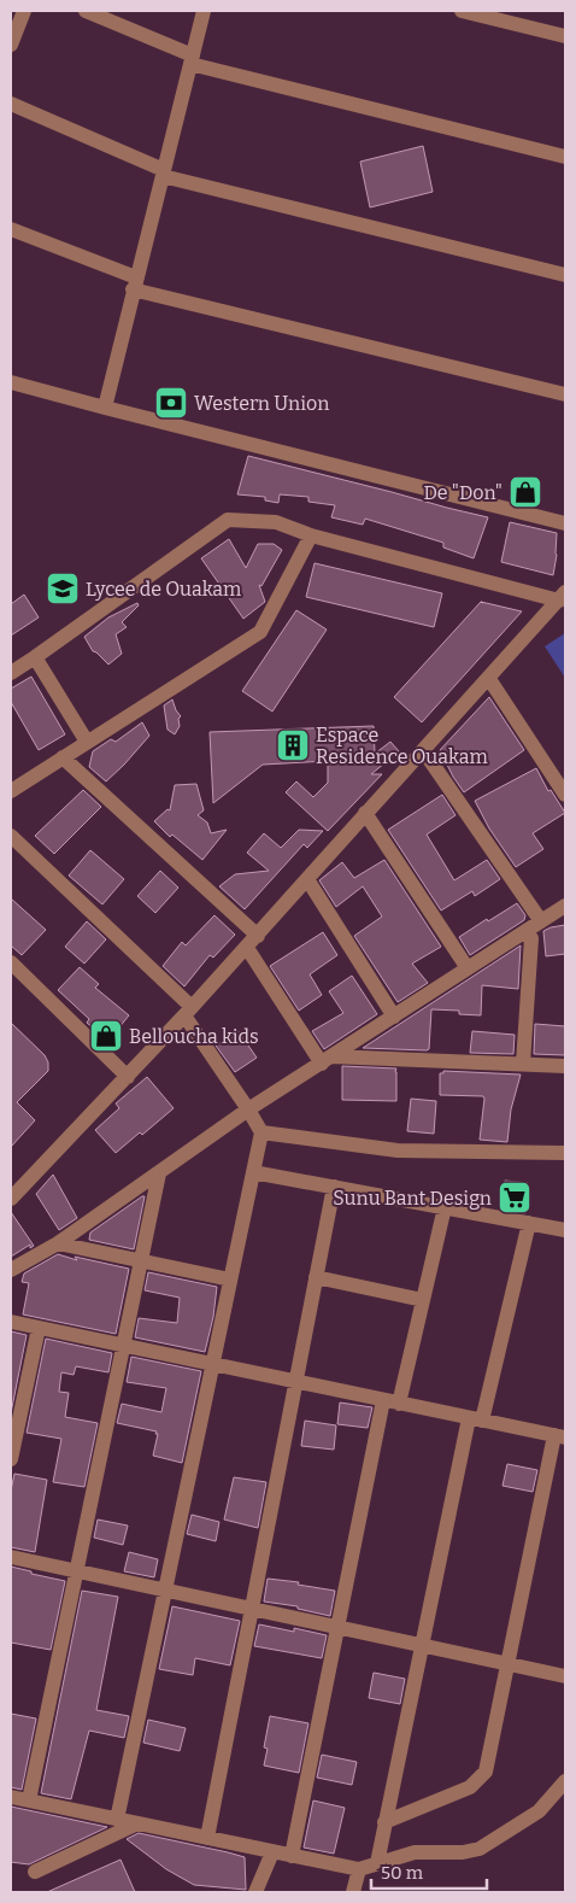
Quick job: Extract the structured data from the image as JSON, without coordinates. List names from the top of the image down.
{
  "places": {
    "bank": ["Western Union"],
    "shop": ["De \"Don\"", "Belloucha kids"],
    "school or university": ["Lycee de Ouakam"],
    "building": ["Espace Residence Ouakam"],
    "supermarket": ["Sunu Bant Design"]
  },
  "scale_bar": "50 m"
}
